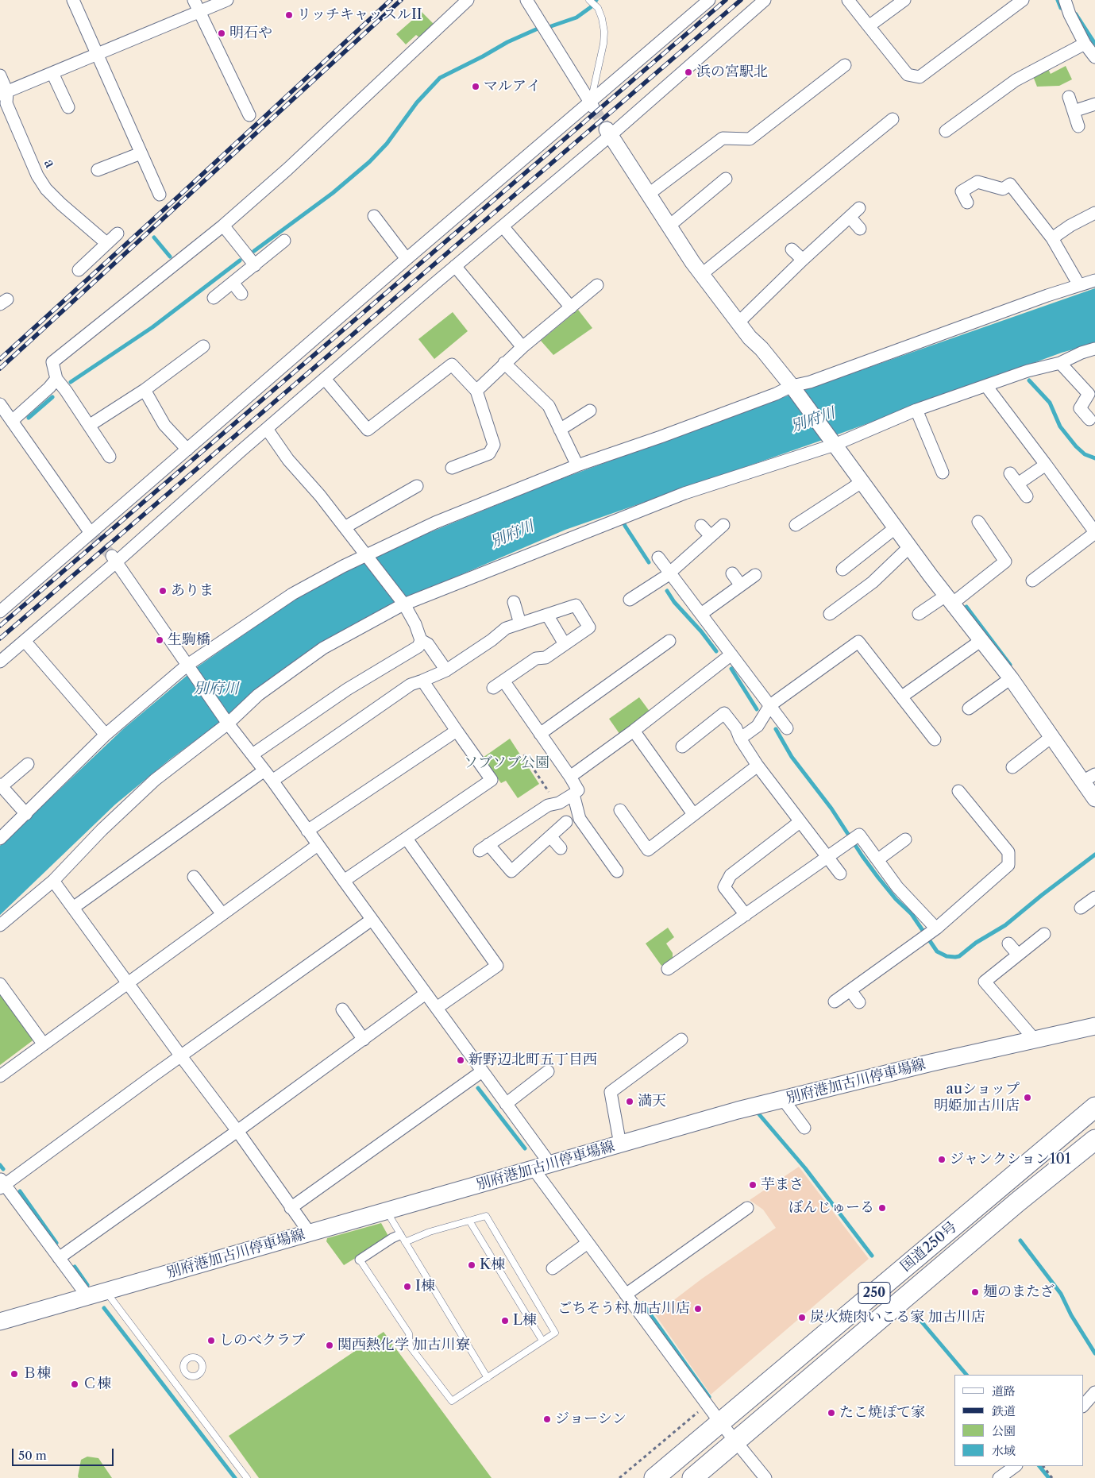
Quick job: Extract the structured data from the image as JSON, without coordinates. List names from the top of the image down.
{
  "streets": {
    "highway": ["国道250号", "250"],
    "main road": ["別府港加古川停車場線"],
    "street": ["a"]
  },
  "water": ["別府川"],
  "parks": ["ソブソブ公園"],
  "places": [
    "リッチキャッスルII",
    "明石や",
    "浜の宮駅北",
    "マルアイ",
    "ありま",
    "生駒橋",
    "新野辺北町五丁目西",
    "auショップ 明姫加古川店",
    "満天",
    "ジャンクション101",
    "芋まさ",
    "ぼんじゅーる",
    "K棟",
    "I棟",
    "麺のまたざ",
    "ごちそう村 加古川店",
    "炭火焼肉いこる家 加古川店",
    "L棟",
    "しのべクラブ",
    "関西熱化学 加古川寮",
    "Ｂ棟",
    "Ｃ棟",
    "たこ焼ぽて家",
    "ジョーシン"
  ],
  "legend": [
    "道路",
    "鉄道",
    "公園",
    "水域"
  ],
  "scale_bar": "50 m"
}
